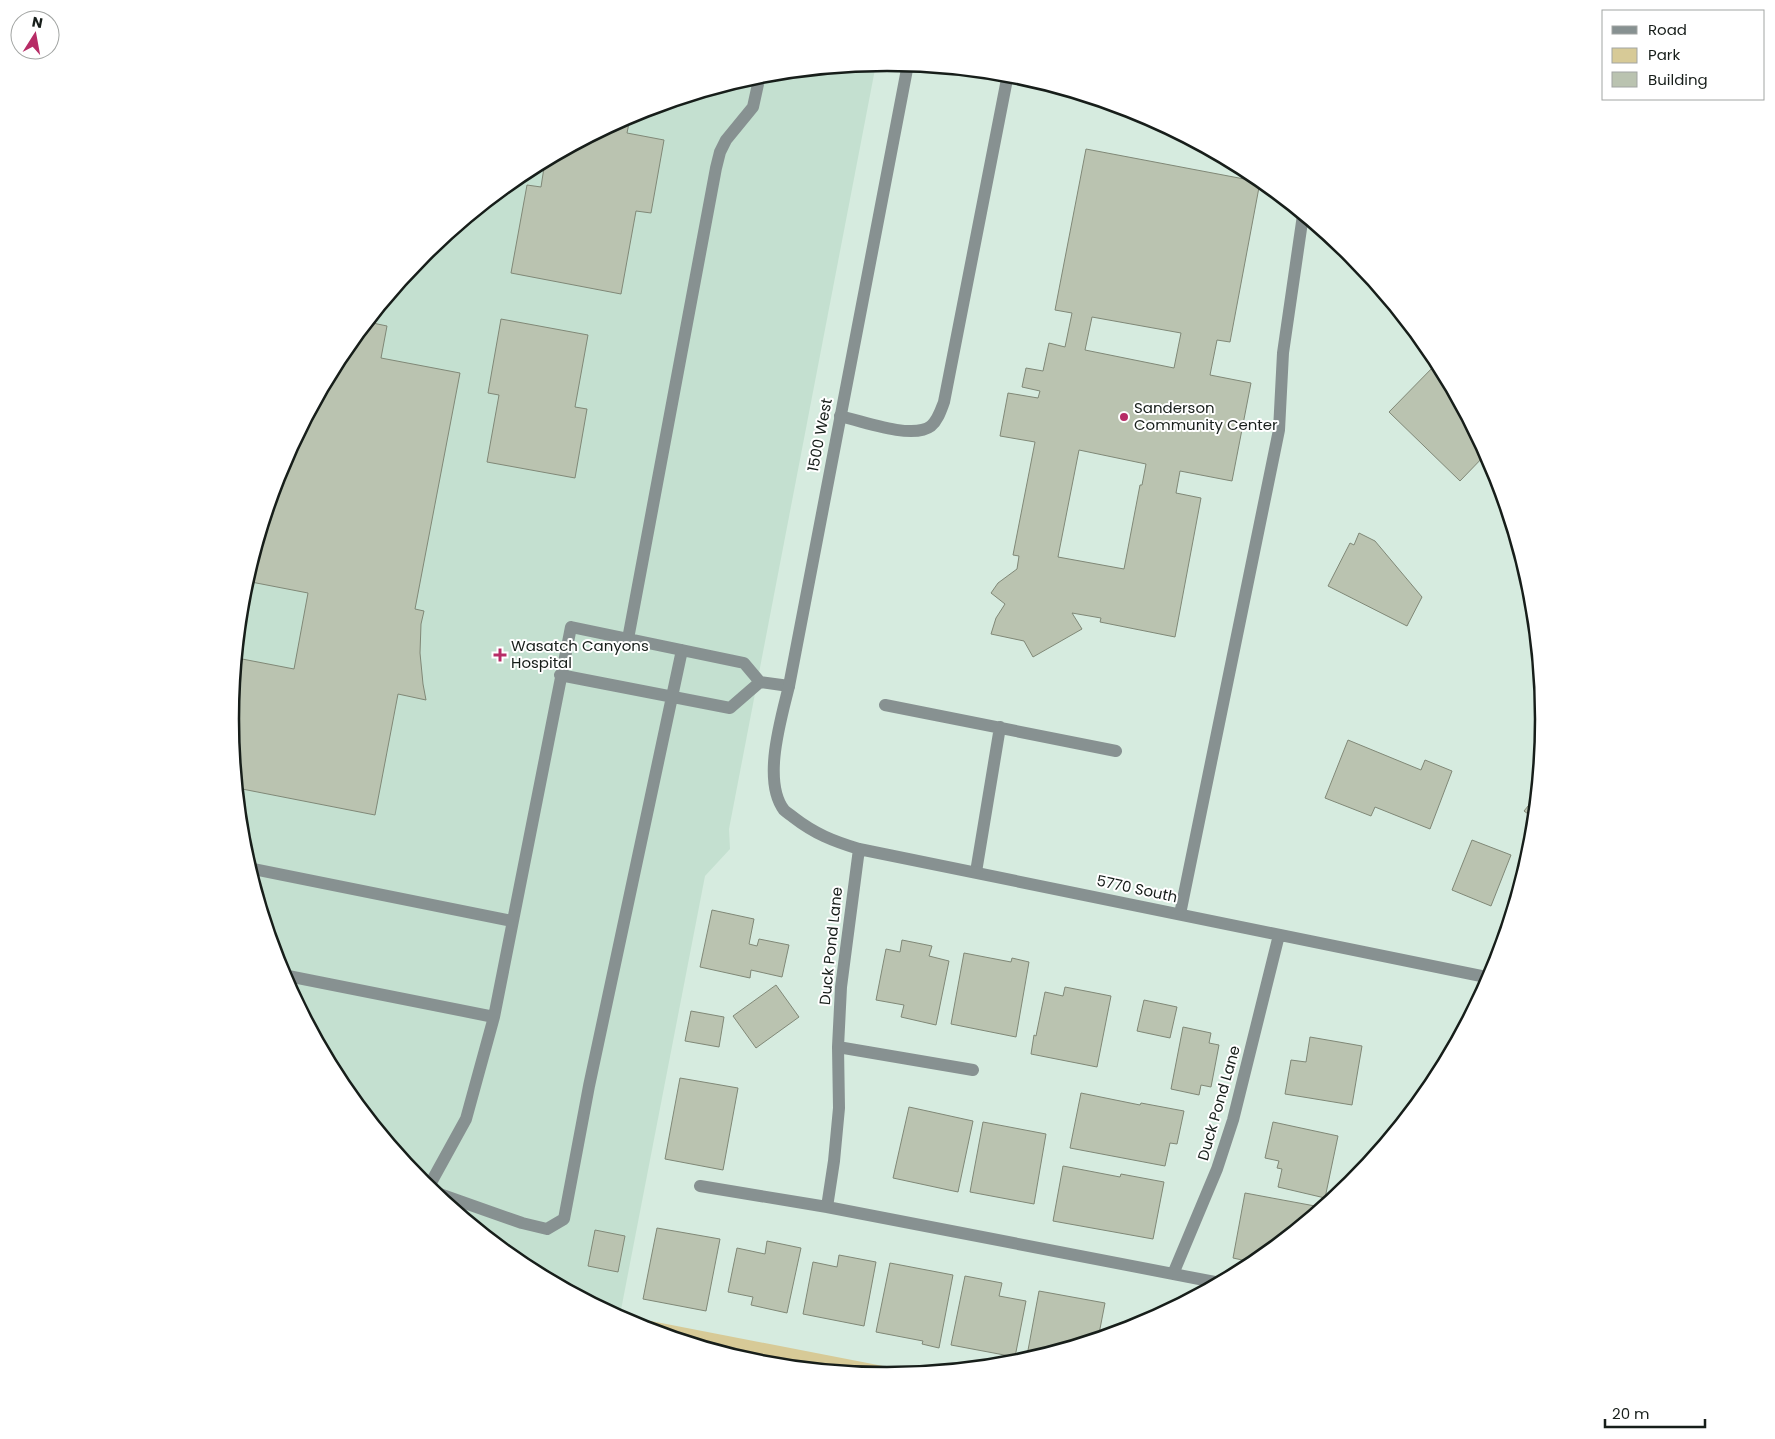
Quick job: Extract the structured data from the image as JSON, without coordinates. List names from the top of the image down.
{
  "streets": {
    "street": ["1500 West", "5770 South", "Duck Pond Lane"]
  },
  "crossings": [
    ["1500 West", "5770 South"],
    ["5770 South", "Duck Pond Lane"]
  ],
  "places": {
    "other": ["Sanderson Community Center"],
    "health": ["Wasatch Canyons Hospital"]
  },
  "legend": ["Road", "Park", "Building"],
  "scale_bar": "20 m",
  "north": "top"
}
